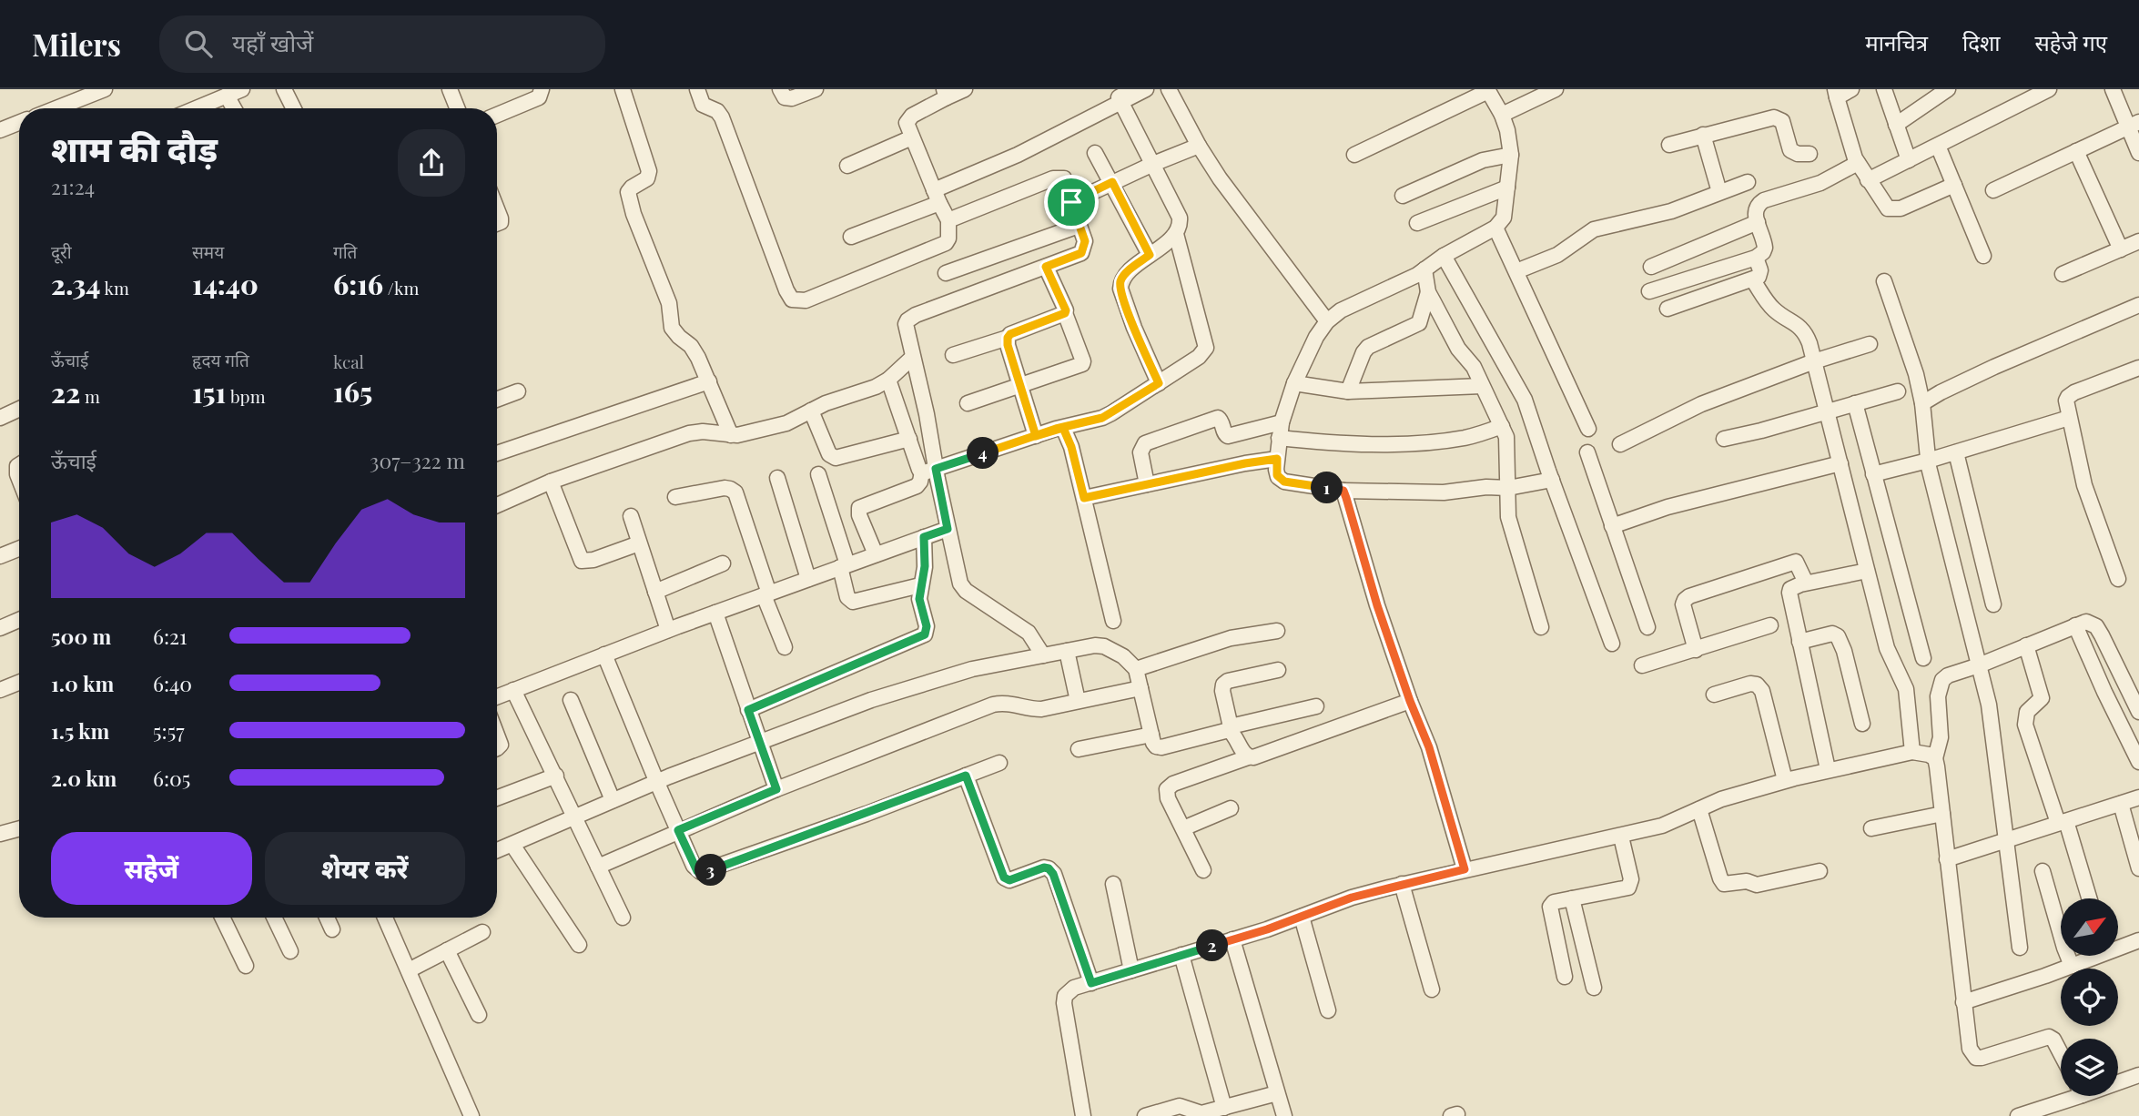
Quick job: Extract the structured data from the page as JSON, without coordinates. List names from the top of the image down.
{
  "north": "top right",
  "page": {
    "header": "Milers",
    "search": "यहाँ खोजें",
    "nav": ["मानचित्र", "दिशा", "सहेजे गए"],
    "heading": ["शाम की दौड़", "21:24"],
    "stats": [
      ["दूरी", "2.34 km"],
      ["समय", "14:40"],
      ["गति", "6:16 /km"],
      ["ऊँचाई", "22 m"],
      ["हृदय गति", "151 bpm"],
      ["kcal", "165"]
    ],
    "chart": ["ऊँचाई", "307–322 m"],
    "pins": [
      "4",
      "1",
      "3",
      "2"
    ],
    "list": [
      {
        "name": "500 m",
        "note": "6:21"
      },
      {
        "name": "1.0 km",
        "note": "6:40"
      },
      {
        "name": "1.5 km",
        "note": "5:57"
      },
      {
        "name": "2.0 km",
        "note": "6:05"
      }
    ],
    "buttons": ["सहेजें", "शेयर करें"]
  }
}
